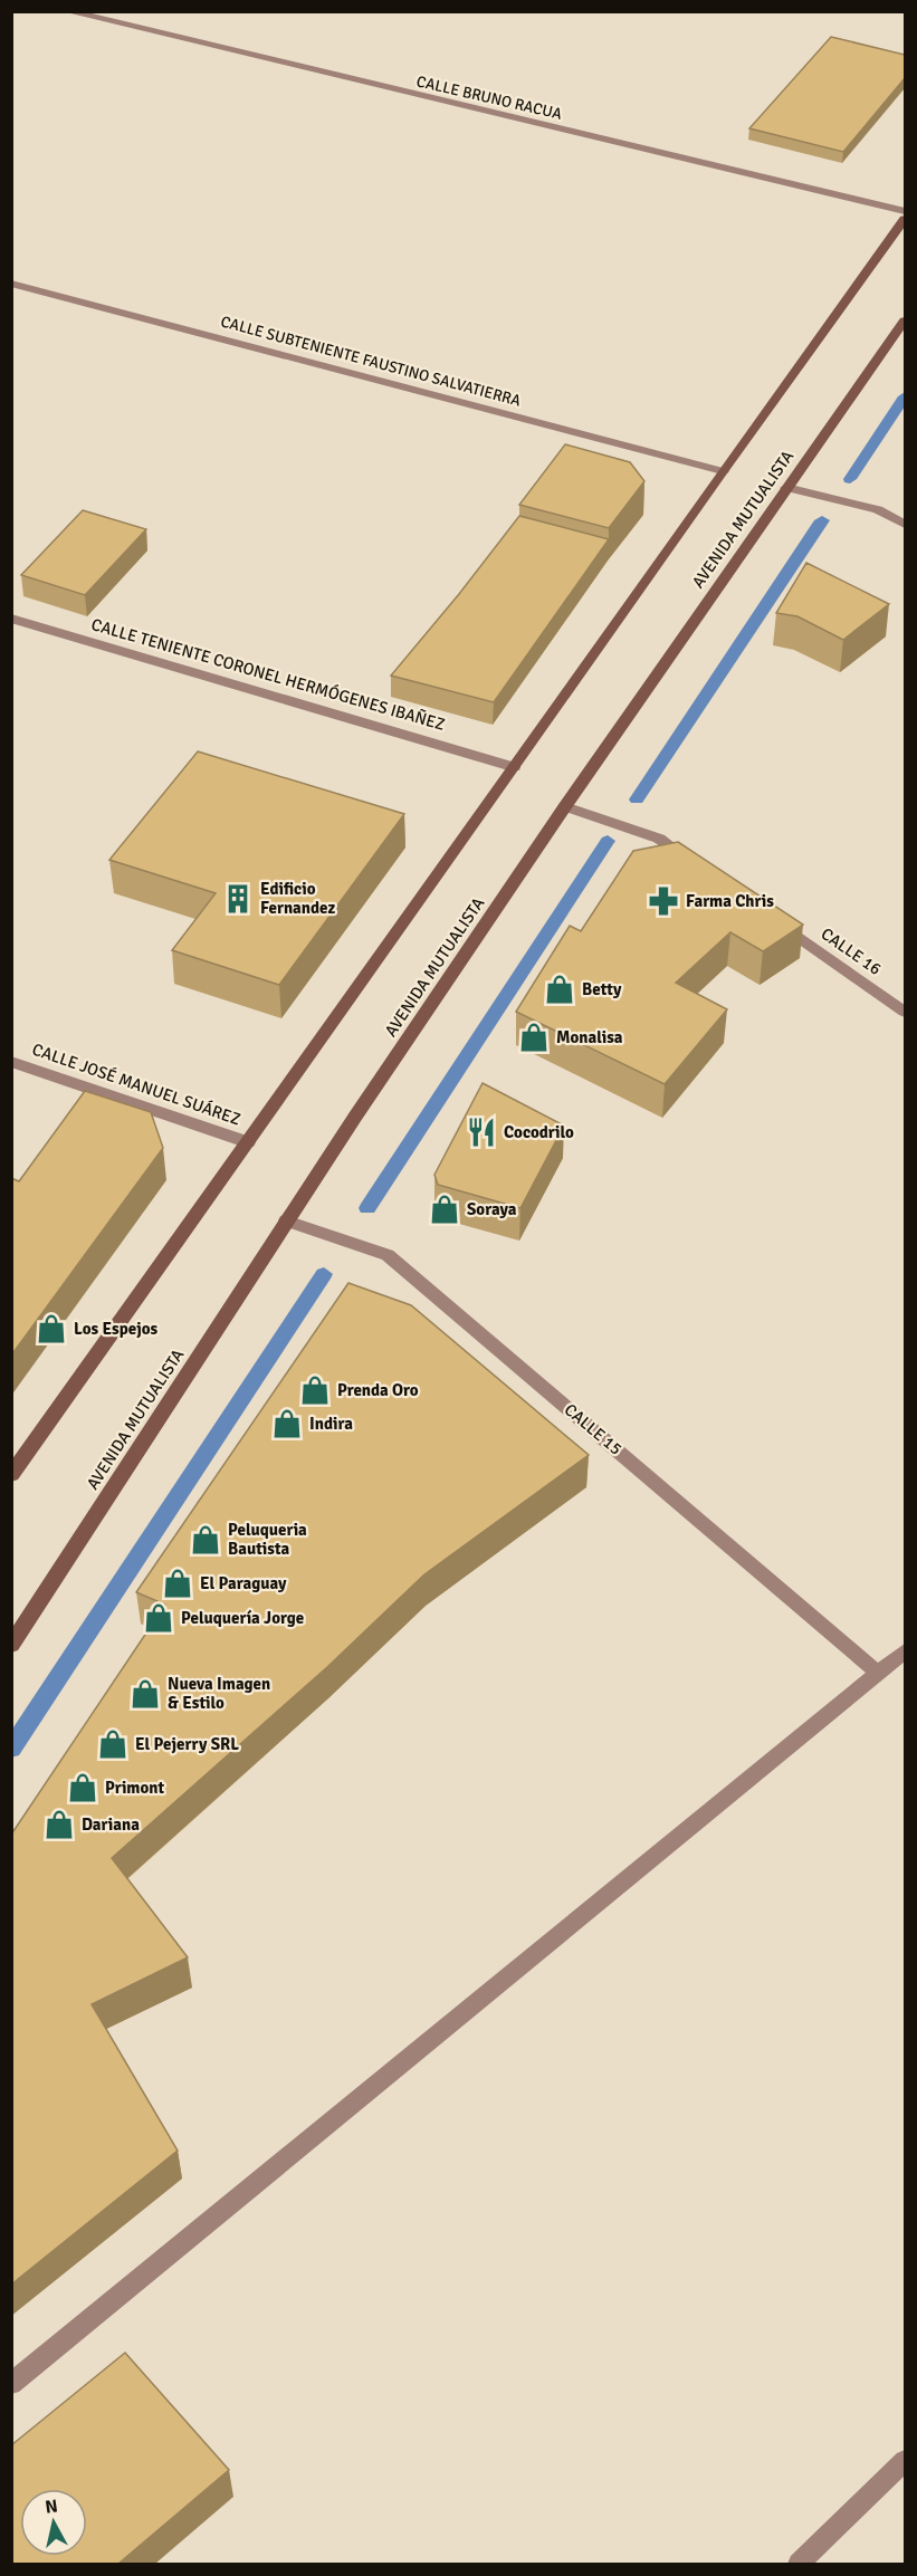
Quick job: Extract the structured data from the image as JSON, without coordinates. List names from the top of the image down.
{
  "streets": {
    "main road": ["AVENIDA MUTUALISTA"],
    "street": [
      "CALLE BRUNO RACUA",
      "CALLE SUBTENIENTE FAUSTINO SALVATIERRA",
      "CALLE TENIENTE CORONEL HERMÓGENES IBAÑEZ",
      "CALLE 16",
      "CALLE JOSÉ MANUEL SUÁREZ",
      "CALLE 15"
    ]
  },
  "crossings": [
    ["AVENIDA MUTUALISTA", "CALLE 15"]
  ],
  "places": {
    "building": ["Edificio Fernandez"],
    "pharmacy": ["Farma Chris"],
    "shop": [
      "Betty",
      "Monalisa",
      "Soraya",
      "Los Espejos",
      "Prenda Oro",
      "Indira",
      "Peluqueria Bautista",
      "El Paraguay",
      "Peluquería Jorge",
      "Nueva Imagen & Estilo",
      "El Pejerry SRL",
      "Primont",
      "Dariana"
    ],
    "restaurant": ["Cocodrilo"]
  },
  "north": "top"
}
